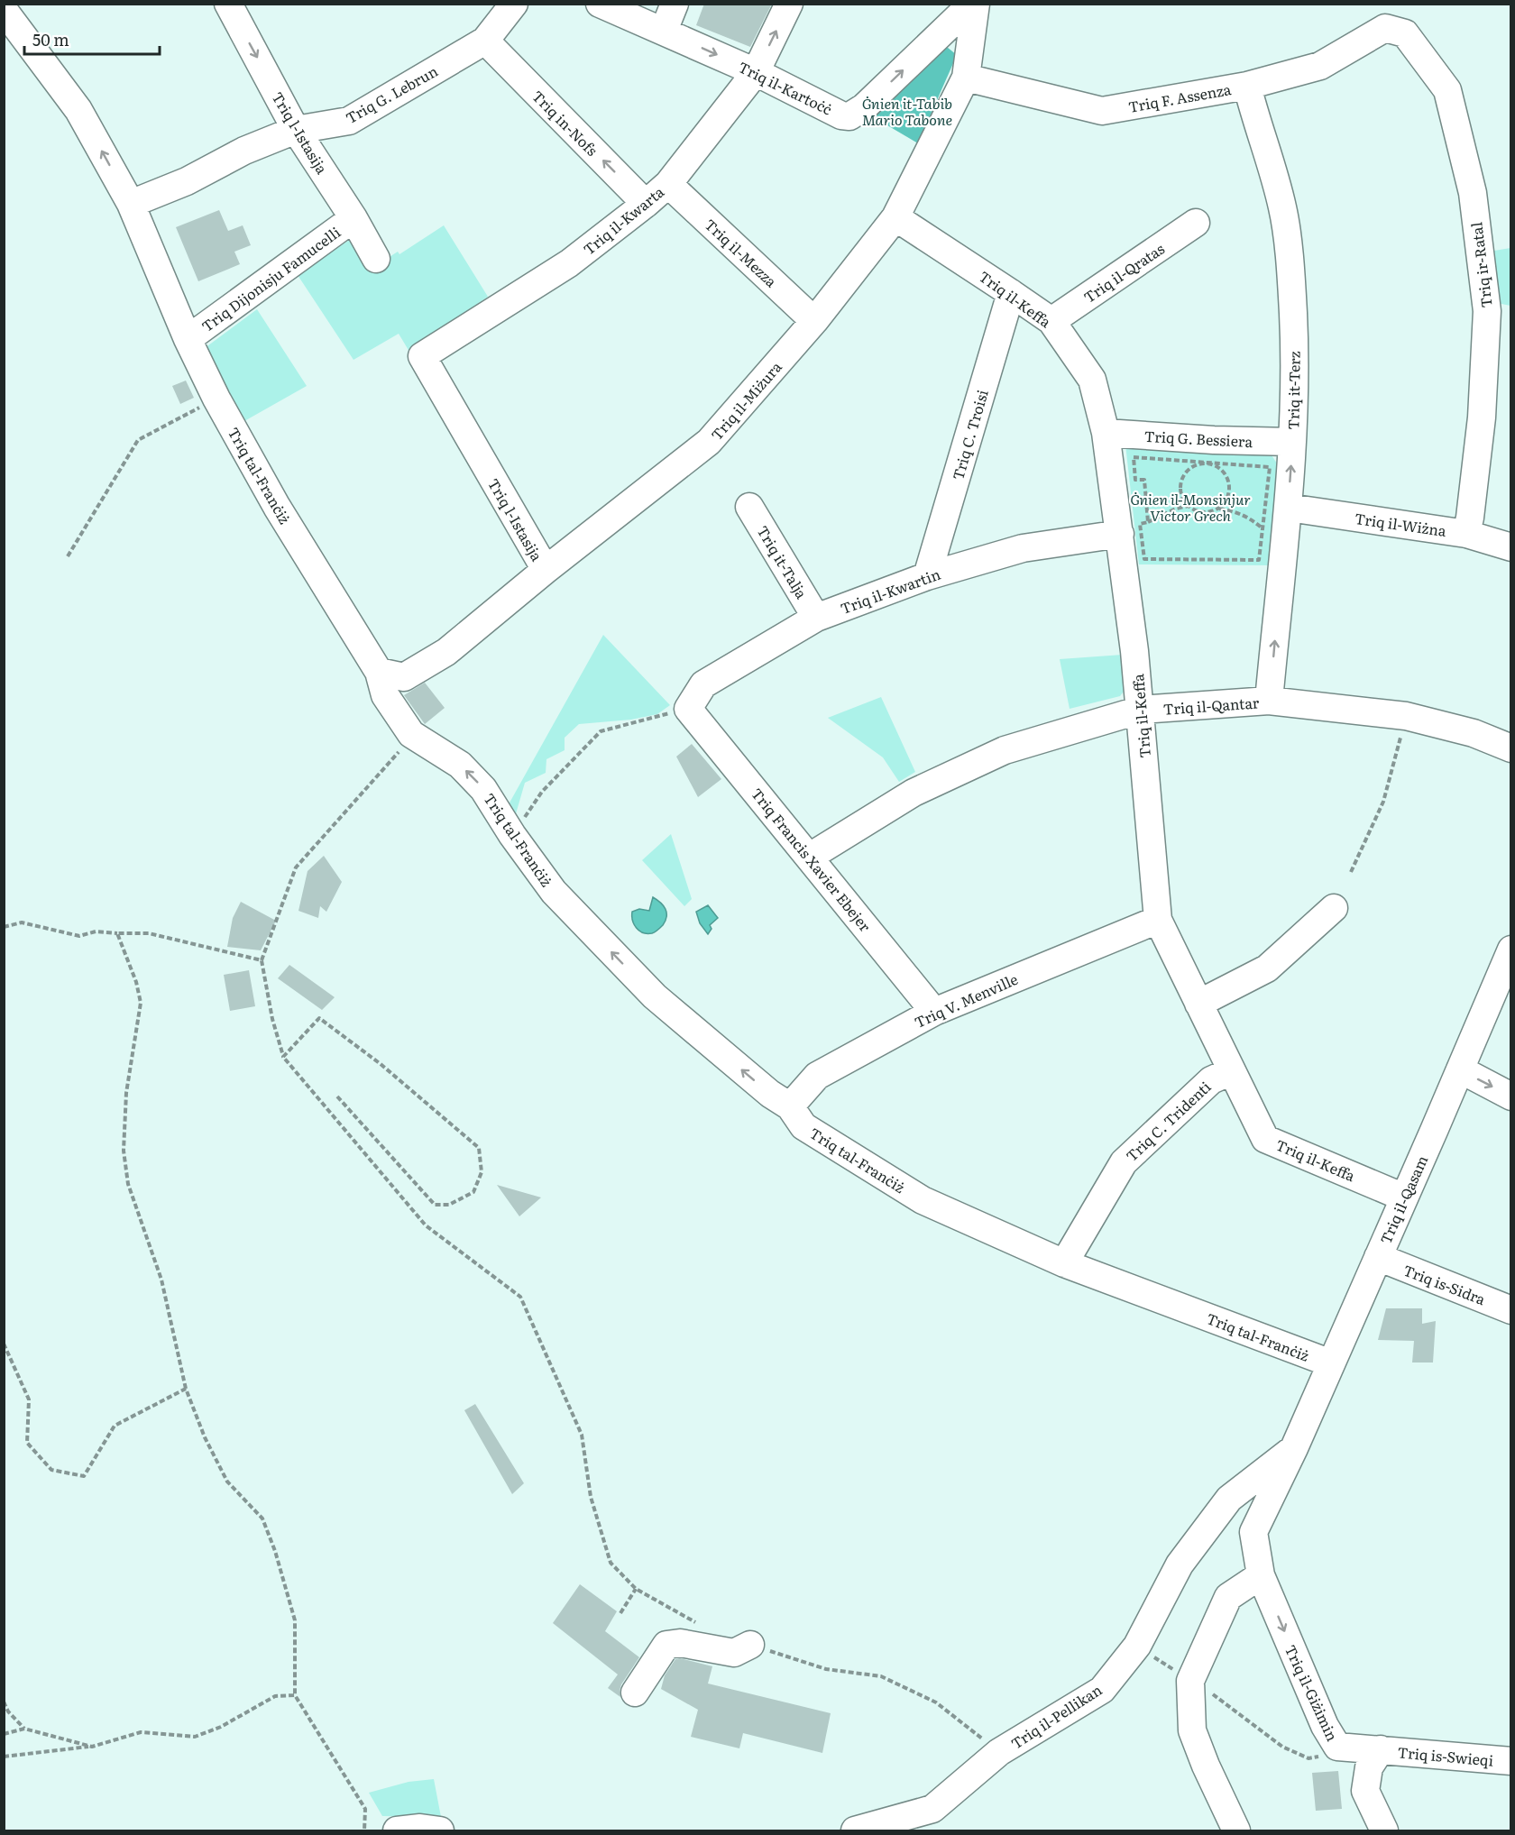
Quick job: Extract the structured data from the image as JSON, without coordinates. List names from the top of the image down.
{
  "streets": {
    "street": [
      "Triq il-Kartoċċ",
      "Triq G. Lebrun",
      "Triq F. Assenza",
      "Triq in-Nofs",
      "Triq l-Istasija",
      "Triq il-Kwarta",
      "Triq il-Mezza",
      "Triq ir-Ratal",
      "Triq il-Qratas",
      "Triq Dijonisju Famucelli",
      "Triq il-Keffa",
      "Triq it-Terz",
      "Triq il-Miżura",
      "Triq C. Troisi",
      "Triq G. Bessiera",
      "Triq tal-Franċiż",
      "Triq il-Wiżna",
      "Triq it-Talja",
      "Triq il-Kwartin",
      "Triq il-Qantar",
      "Triq Francis Xavier Ebejer",
      "Triq V. Menville",
      "Triq C. Tridenti",
      "Triq il-Qasam",
      "Triq is-Sidra",
      "Triq il-Giżimin",
      "Triq il-Pellikan",
      "Triq is-Swieqi"
    ]
  },
  "crossings": [
    ["Triq il-Kartoċċ", "Triq il-Kwarta"],
    ["Triq G. Lebrun", "Triq in-Nofs"],
    ["Triq G. Lebrun", "Triq l-Istasija"],
    ["Triq G. Lebrun", "Triq tal-Franċiż"],
    ["Triq F. Assenza", "Triq ir-Ratal"],
    ["Triq F. Assenza", "Triq it-Terz"],
    ["Triq F. Assenza", "Triq il-Miżura"],
    ["Triq in-Nofs", "Triq il-Kwarta"],
    ["Triq l-Istasija", "Triq il-Kwarta"],
    ["Triq l-Istasija", "Triq Dijonisju Famucelli"],
    ["Triq l-Istasija", "Triq il-Miżura"],
    ["Triq il-Kwarta", "Triq il-Mezza"],
    ["Triq il-Mezza", "Triq il-Miżura"],
    ["Triq ir-Ratal", "Triq il-Wiżna"],
    ["Triq il-Qratas", "Triq il-Keffa"],
    ["Triq Dijonisju Famucelli", "Triq tal-Franċiż"],
    ["Triq il-Keffa", "Triq il-Miżura"],
    ["Triq il-Keffa", "Triq C. Troisi"],
    ["Triq il-Keffa", "Triq G. Bessiera"],
    ["Triq il-Keffa", "Triq il-Kwartin"],
    ["Triq il-Keffa", "Triq il-Qantar"],
    ["Triq il-Keffa", "Triq V. Menville"],
    ["Triq il-Keffa", "Triq C. Tridenti"],
    ["Triq il-Keffa", "Triq il-Qasam"],
    ["Triq it-Terz", "Triq G. Bessiera"],
    ["Triq it-Terz", "Triq il-Wiżna"],
    ["Triq it-Terz", "Triq il-Qantar"],
    ["Triq il-Miżura", "Triq tal-Franċiż"],
    ["Triq C. Troisi", "Triq il-Kwartin"],
    ["Triq tal-Franċiż", "Triq V. Menville"],
    ["Triq tal-Franċiż", "Triq C. Tridenti"],
    ["Triq tal-Franċiż", "Triq il-Qasam"],
    ["Triq it-Talja", "Triq il-Kwartin"],
    ["Triq il-Kwartin", "Triq Francis Xavier Ebejer"],
    ["Triq il-Qantar", "Triq Francis Xavier Ebejer"],
    ["Triq Francis Xavier Ebejer", "Triq V. Menville"],
    ["Triq il-Qasam", "Triq is-Sidra"],
    ["Triq il-Qasam", "Triq il-Giżimin"],
    ["Triq il-Qasam", "Triq il-Pellikan"],
    ["Triq il-Giżimin", "Triq il-Pellikan"],
    ["Triq il-Giżimin", "Triq is-Swieqi"]
  ],
  "one_way": [
    "Triq il-Kartoċċ",
    "Triq in-Nofs",
    "Triq it-Terz",
    "Triq tal-Franċiż"
  ],
  "parks": ["Ġnien it-Tabib Mario Tabone", "Ġnien il-Monsinjur Victor Grech"],
  "scale_bar": "50 m"
}
